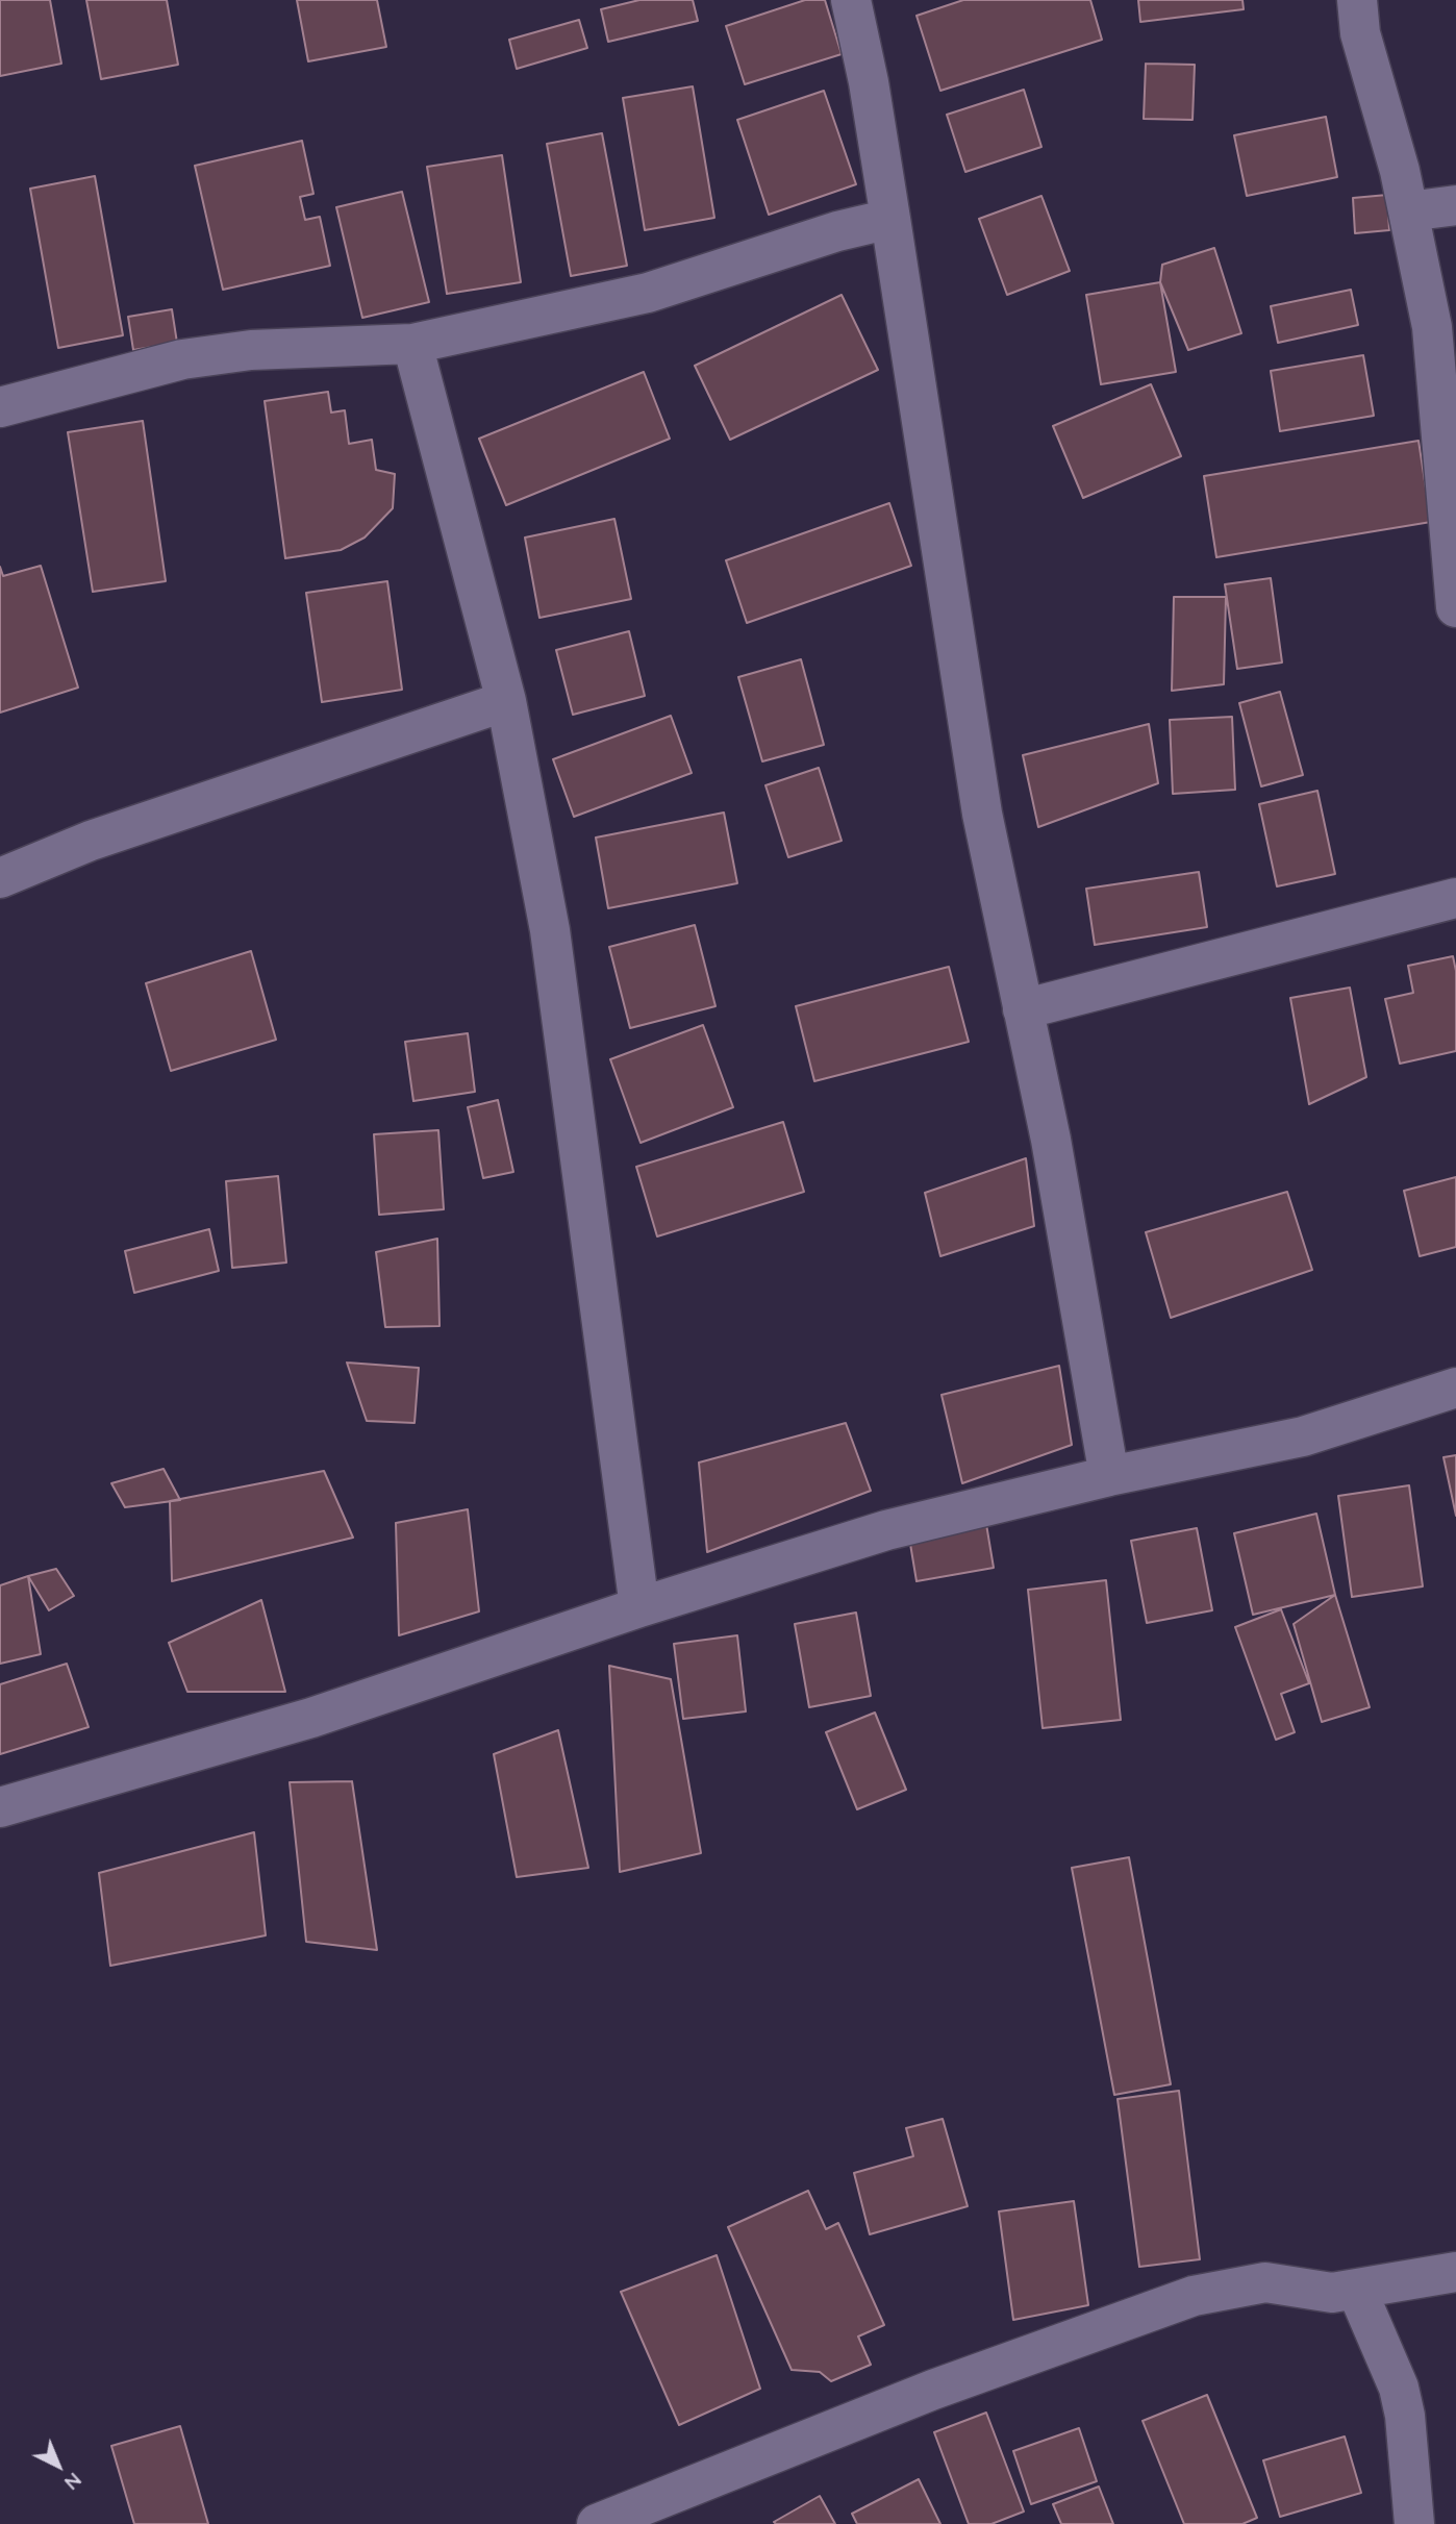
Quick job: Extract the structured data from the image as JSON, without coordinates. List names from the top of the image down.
{
  "north": "bottom right"
}
